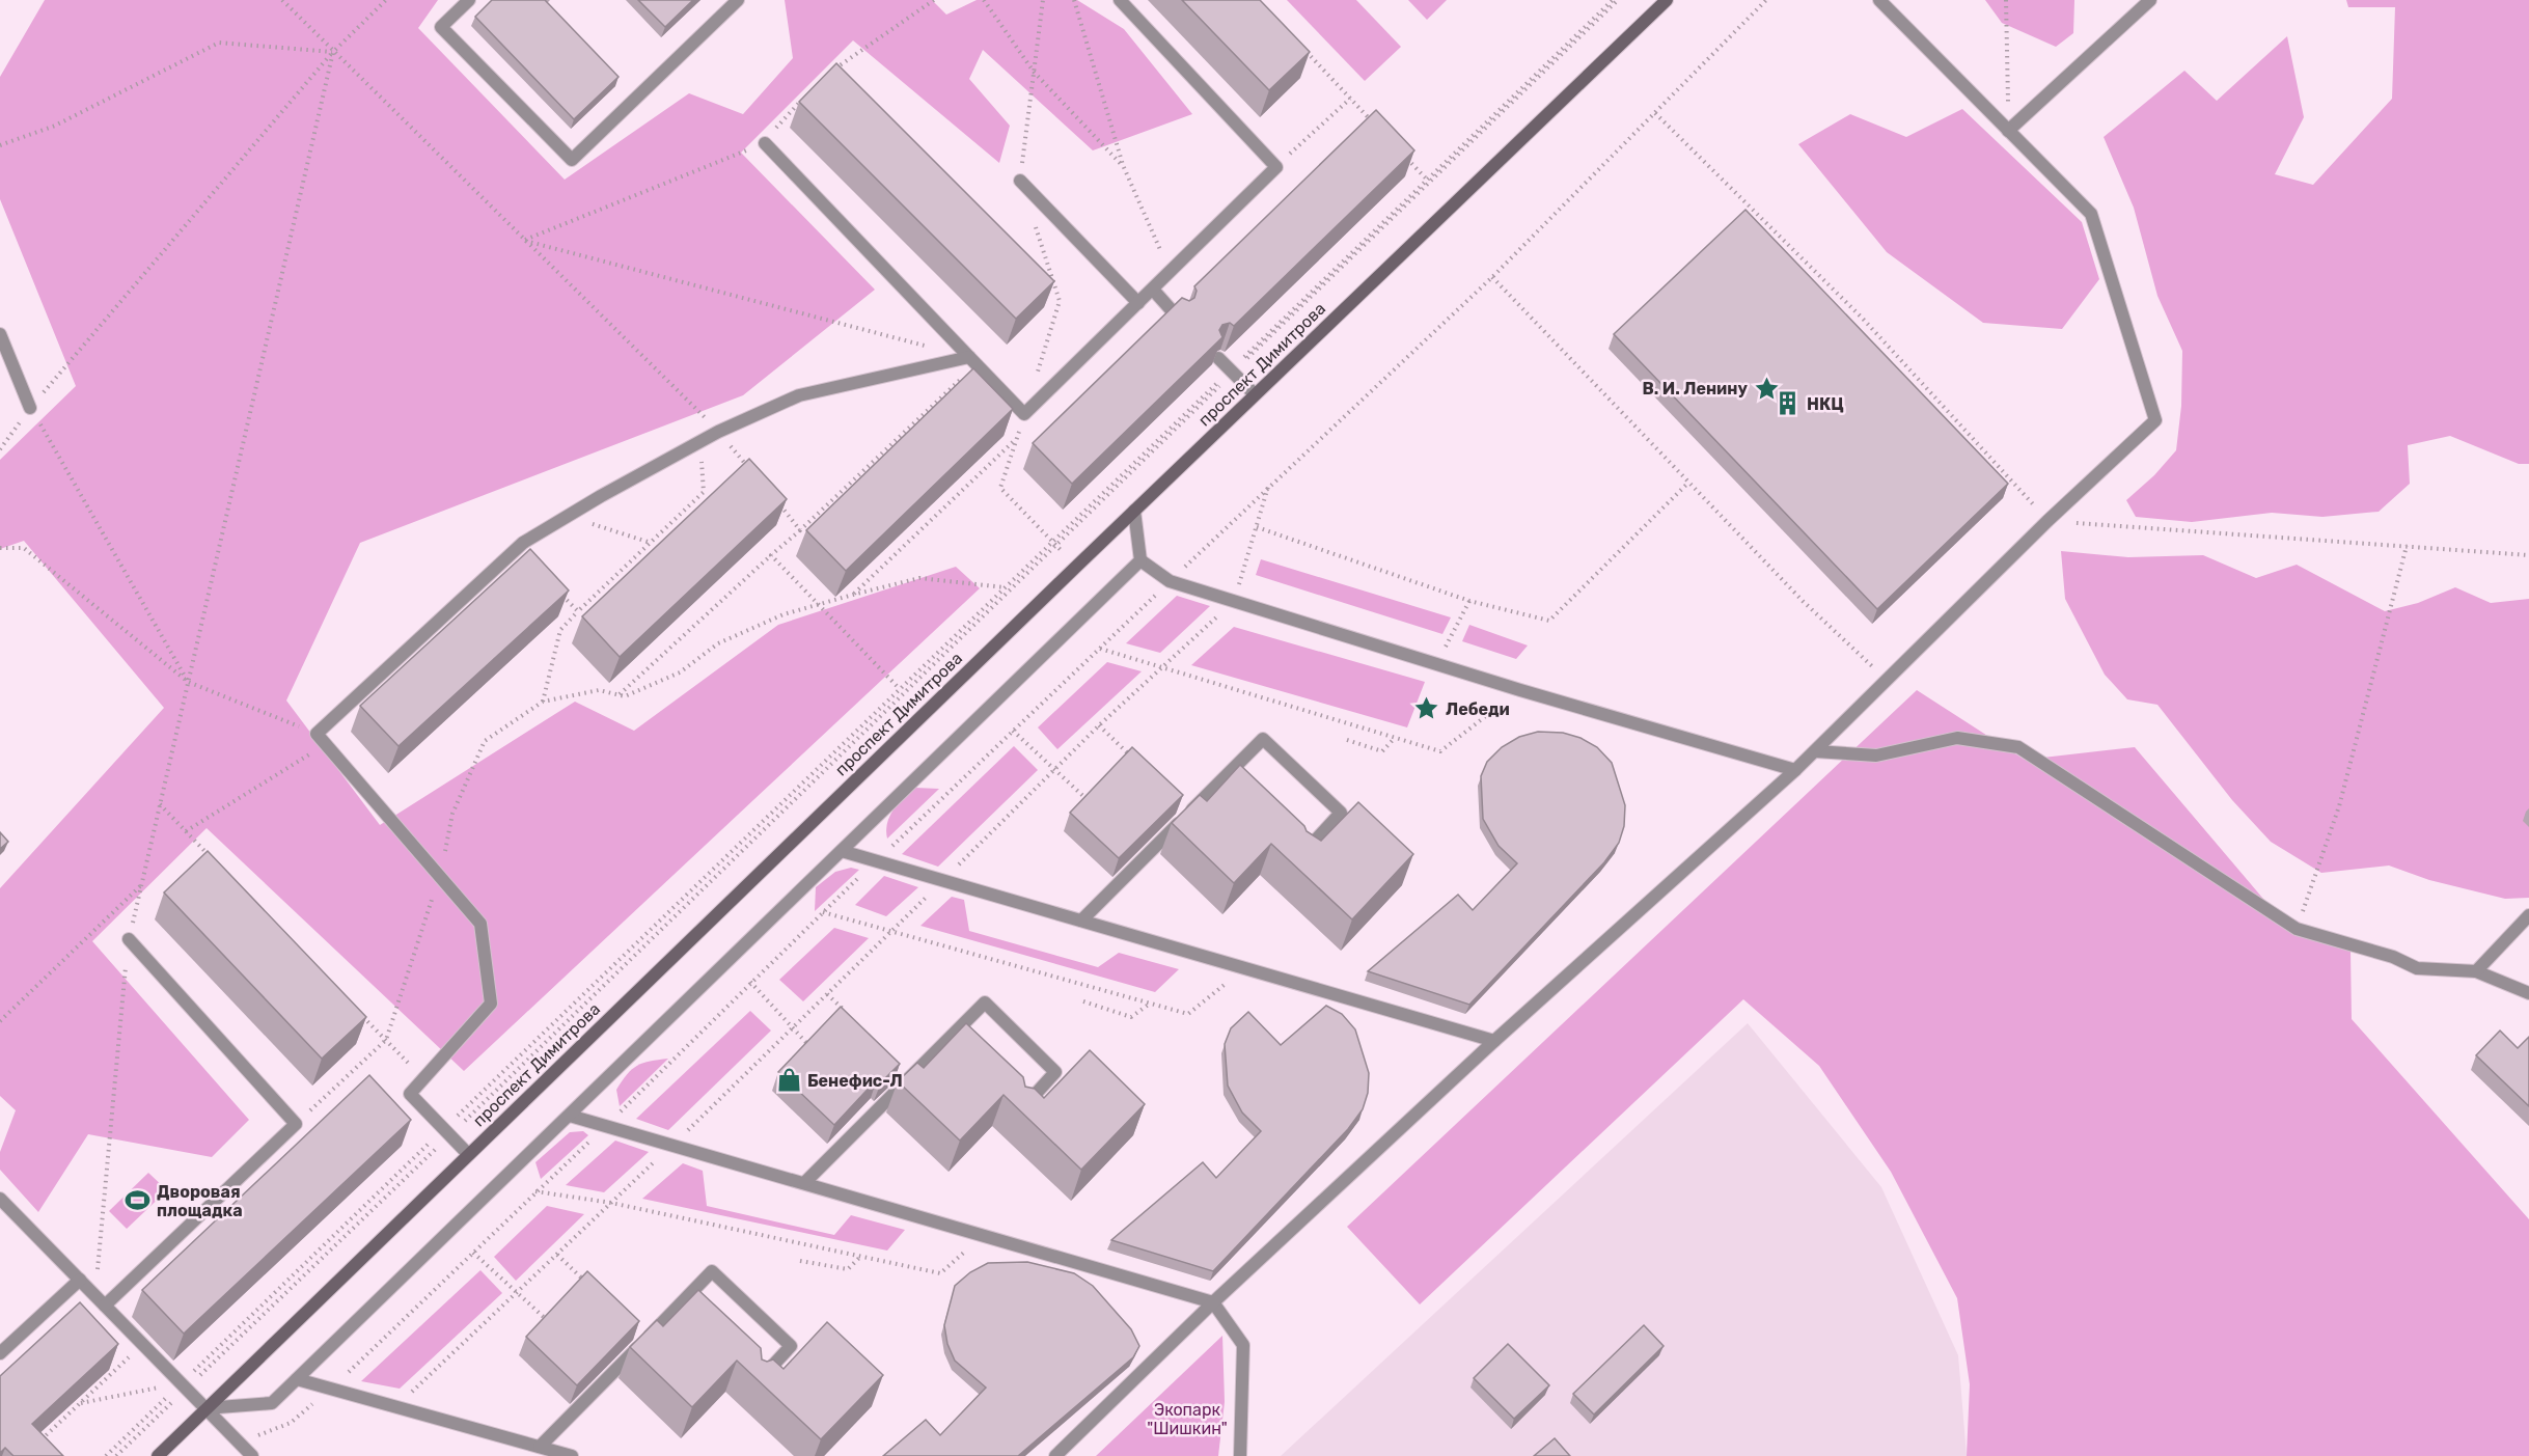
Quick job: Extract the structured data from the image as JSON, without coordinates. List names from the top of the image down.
{
  "streets": {
    "main road": ["проспект Димитрова"]
  },
  "parks": ["Экопарк \"Шишкин\""],
  "places": {
    "place": ["В. И. Ленину", "Лебеди"],
    "building": ["НКЦ"],
    "shop": ["Бенефис-Л"],
    "sports": ["Дворовая площадка"]
  }
}
